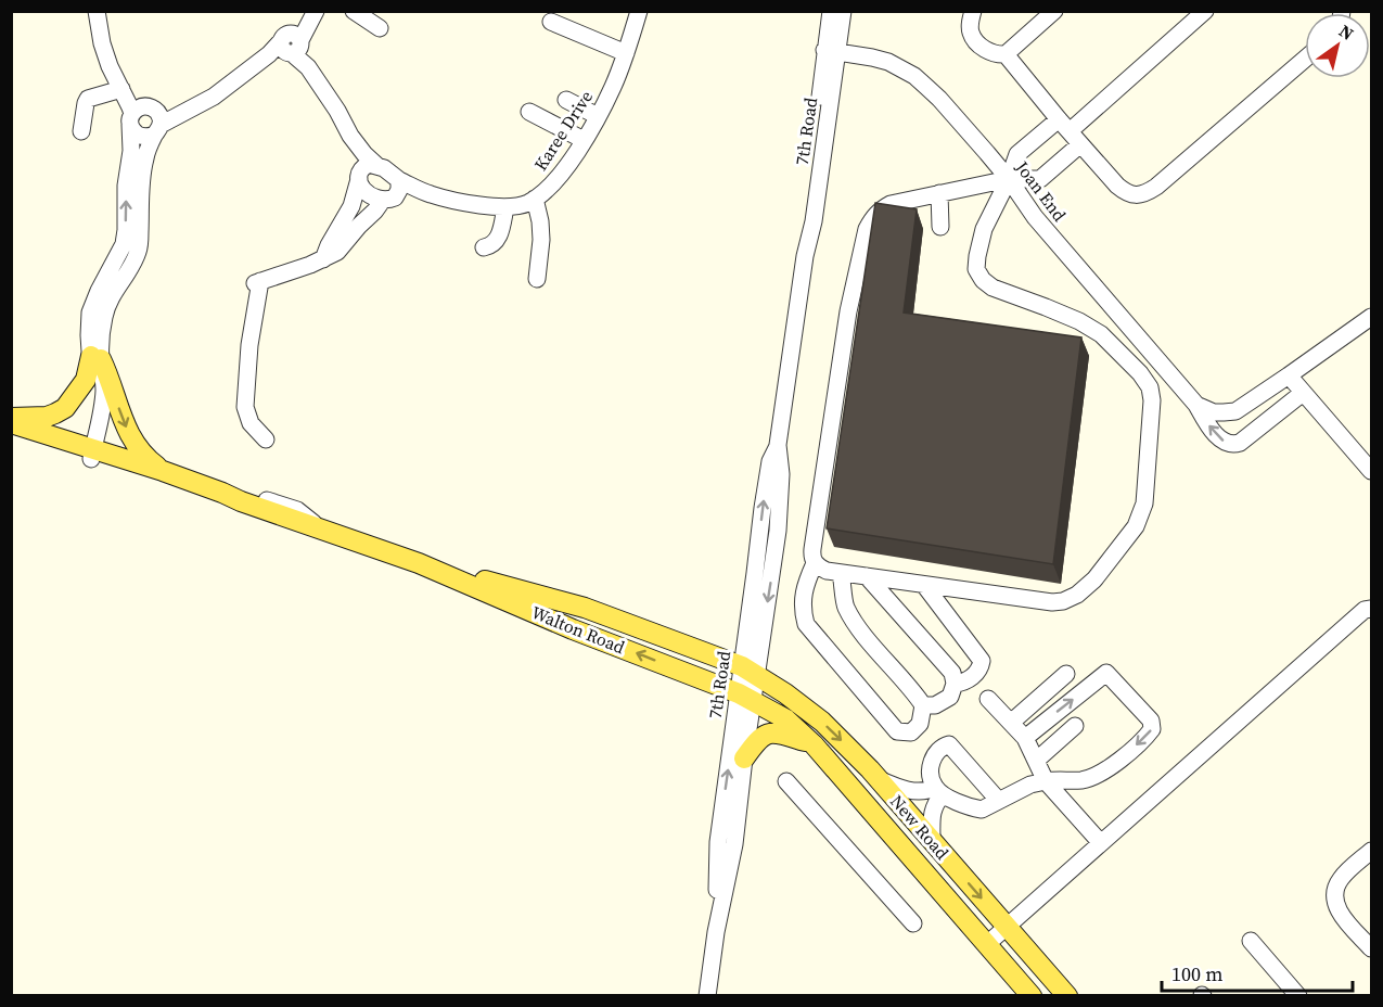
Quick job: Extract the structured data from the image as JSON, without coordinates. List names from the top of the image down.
{
  "streets": {
    "main road": ["Walton Road", "New Road"],
    "street": ["Karee Drive", "7th Road", "Joan End"]
  },
  "crossings": [
    ["7th Road", "Joan End"],
    ["7th Road", "Walton Road"],
    ["7th Road", "New Road"],
    ["Walton Road", "New Road"]
  ],
  "scale_bar": "100 m",
  "north": "top right"
}
